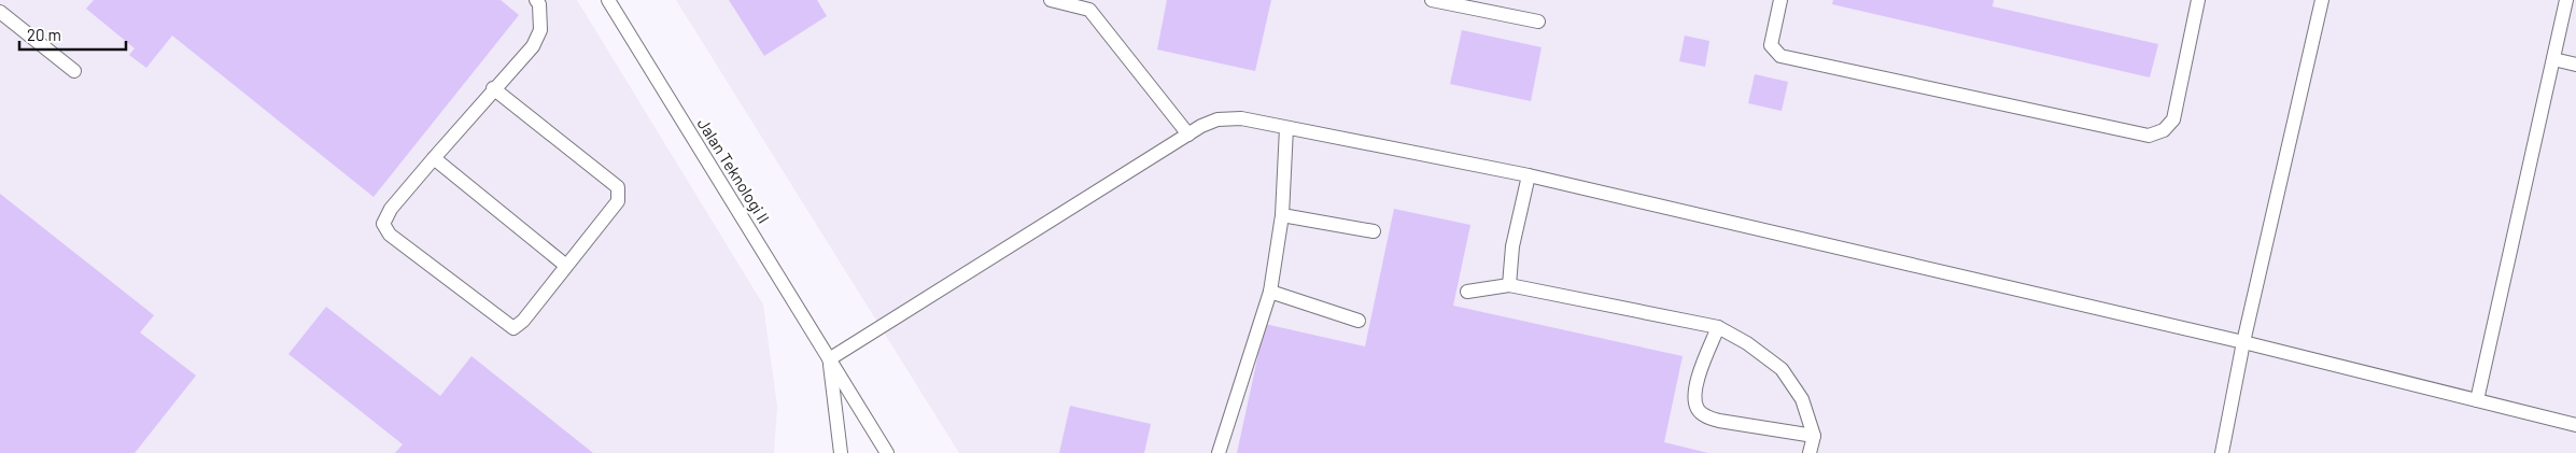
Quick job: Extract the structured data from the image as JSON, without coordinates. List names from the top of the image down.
{
  "streets": {
    "lane": ["Jalan Teknologi II"]
  },
  "scale_bar": "20 m"
}
